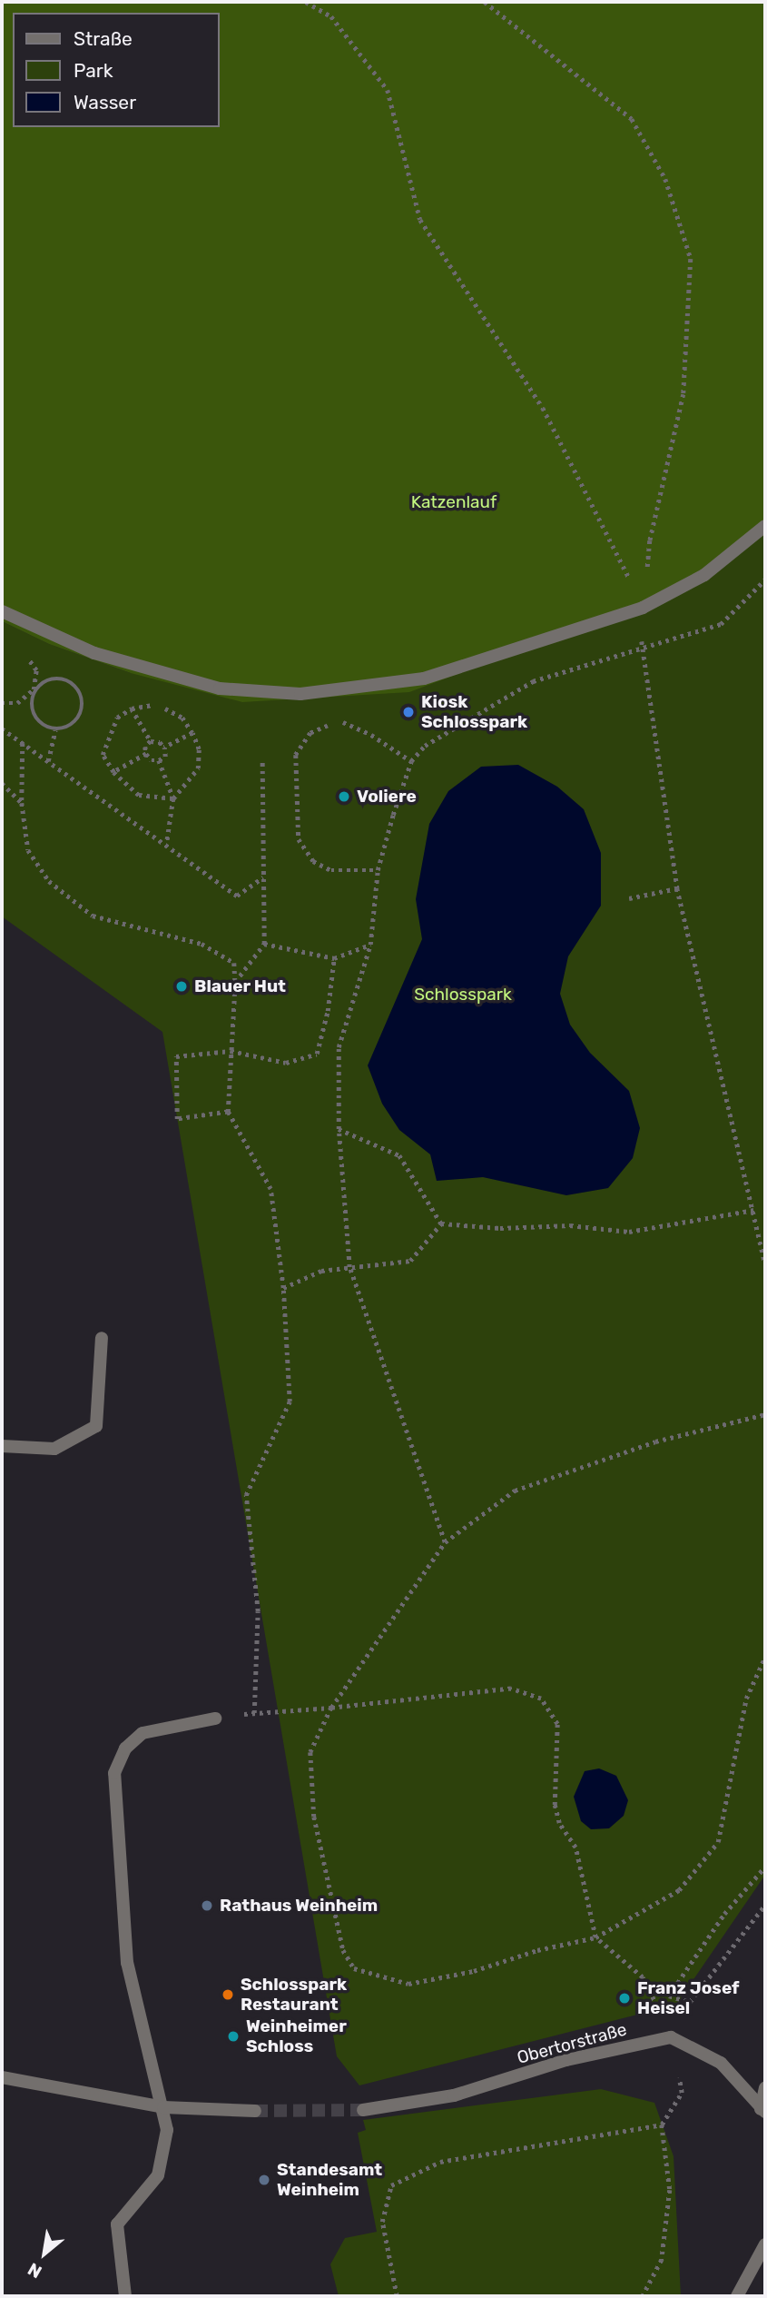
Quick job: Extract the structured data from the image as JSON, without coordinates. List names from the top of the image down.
{
  "streets": {
    "street": ["Obertorstraße"]
  },
  "parks": ["Katzenlauf", "Schlosspark"],
  "places": [
    "Kiosk Schlosspark",
    "Voliere",
    "Blauer Hut",
    "Rathaus Weinheim",
    "Schlosspark Restaurant",
    "Franz Josef Heisel",
    "Weinheimer Schloss",
    "Standesamt Weinheim"
  ],
  "legend": ["Straße", "Park", "Wasser"],
  "north": "bottom left"
}
